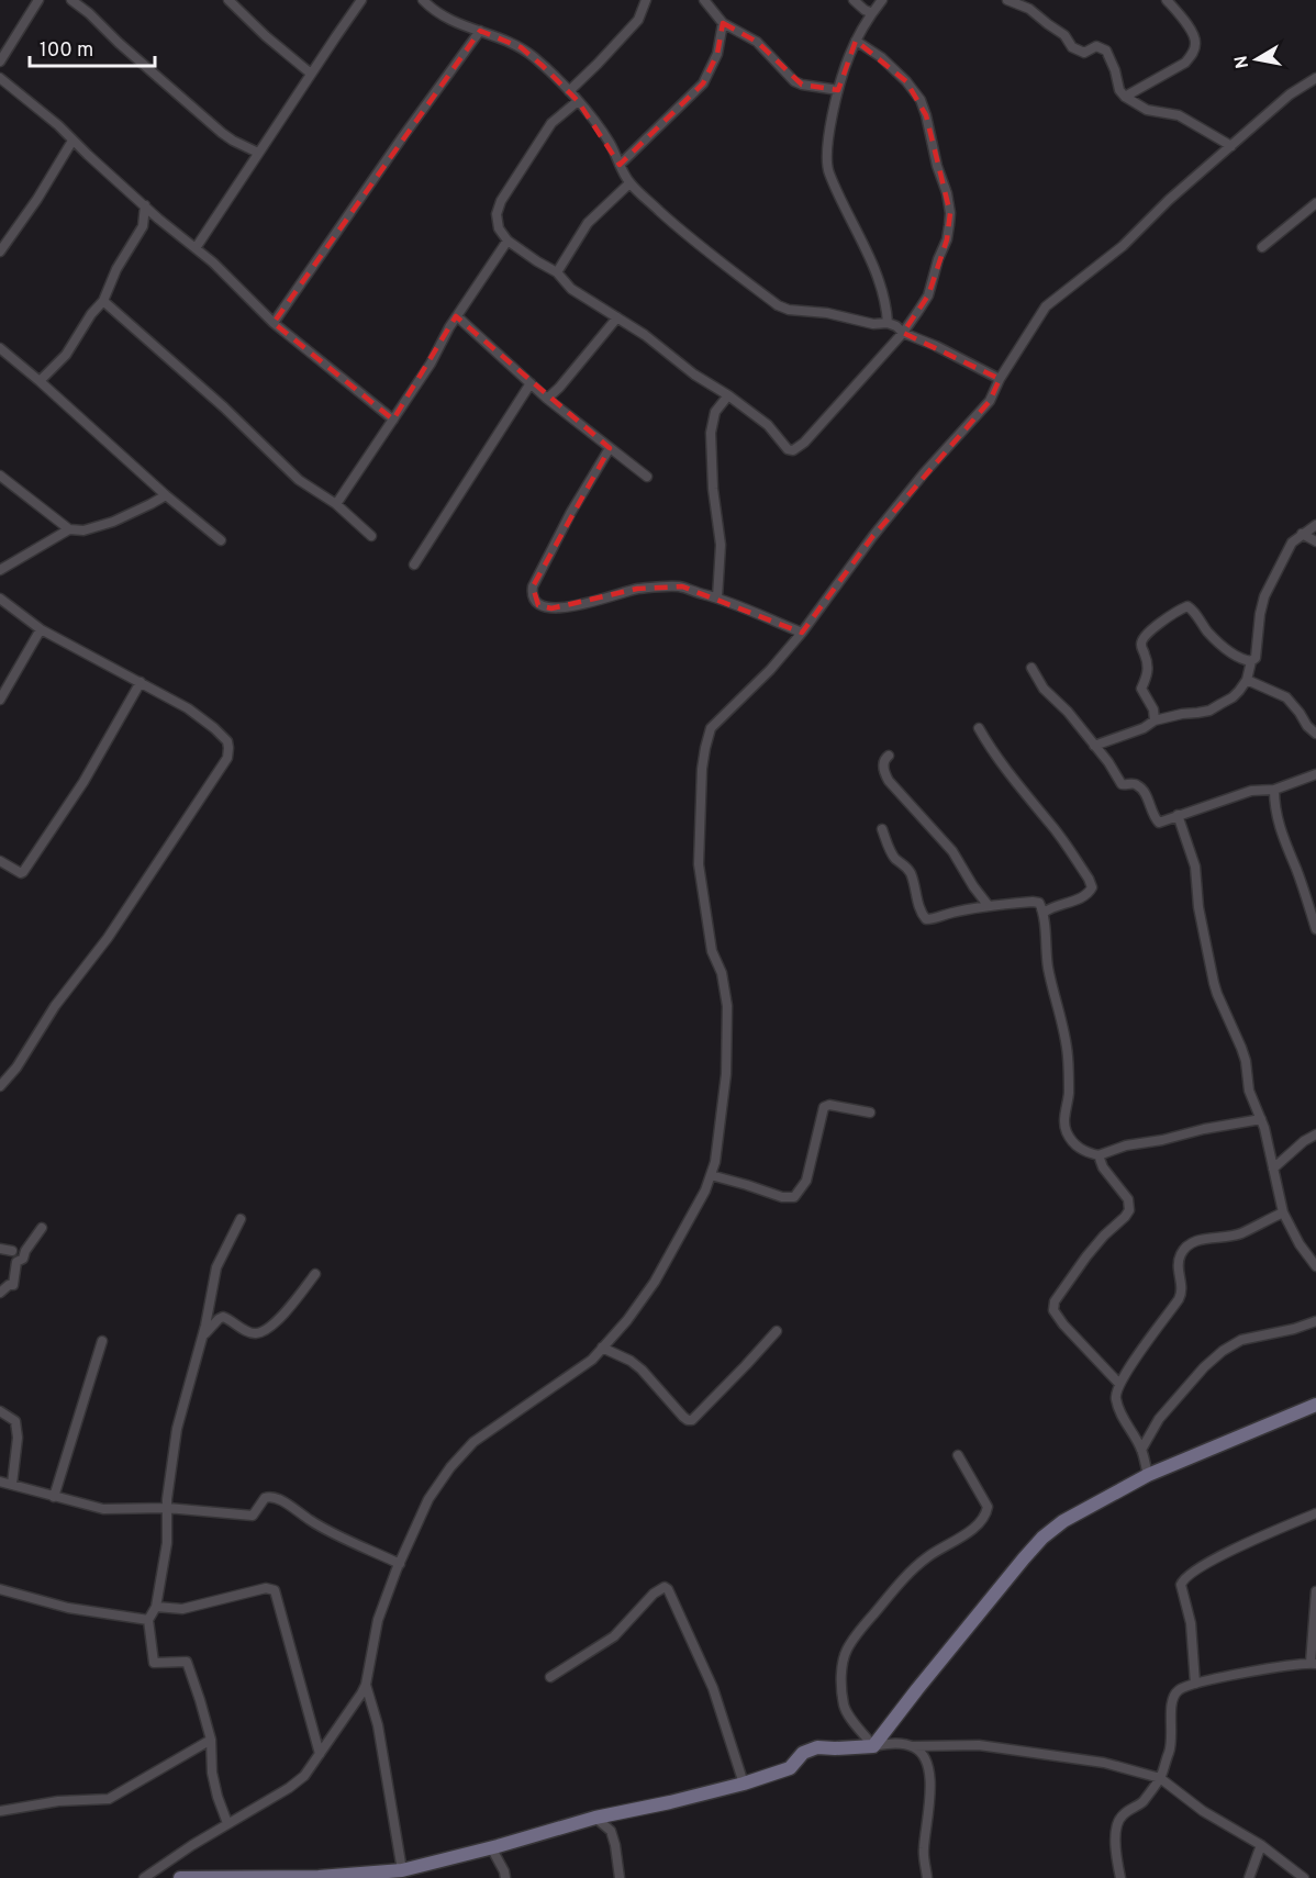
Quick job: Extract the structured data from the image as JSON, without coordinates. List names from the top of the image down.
{
  "scale_bar": "100 m",
  "north": "left"
}
